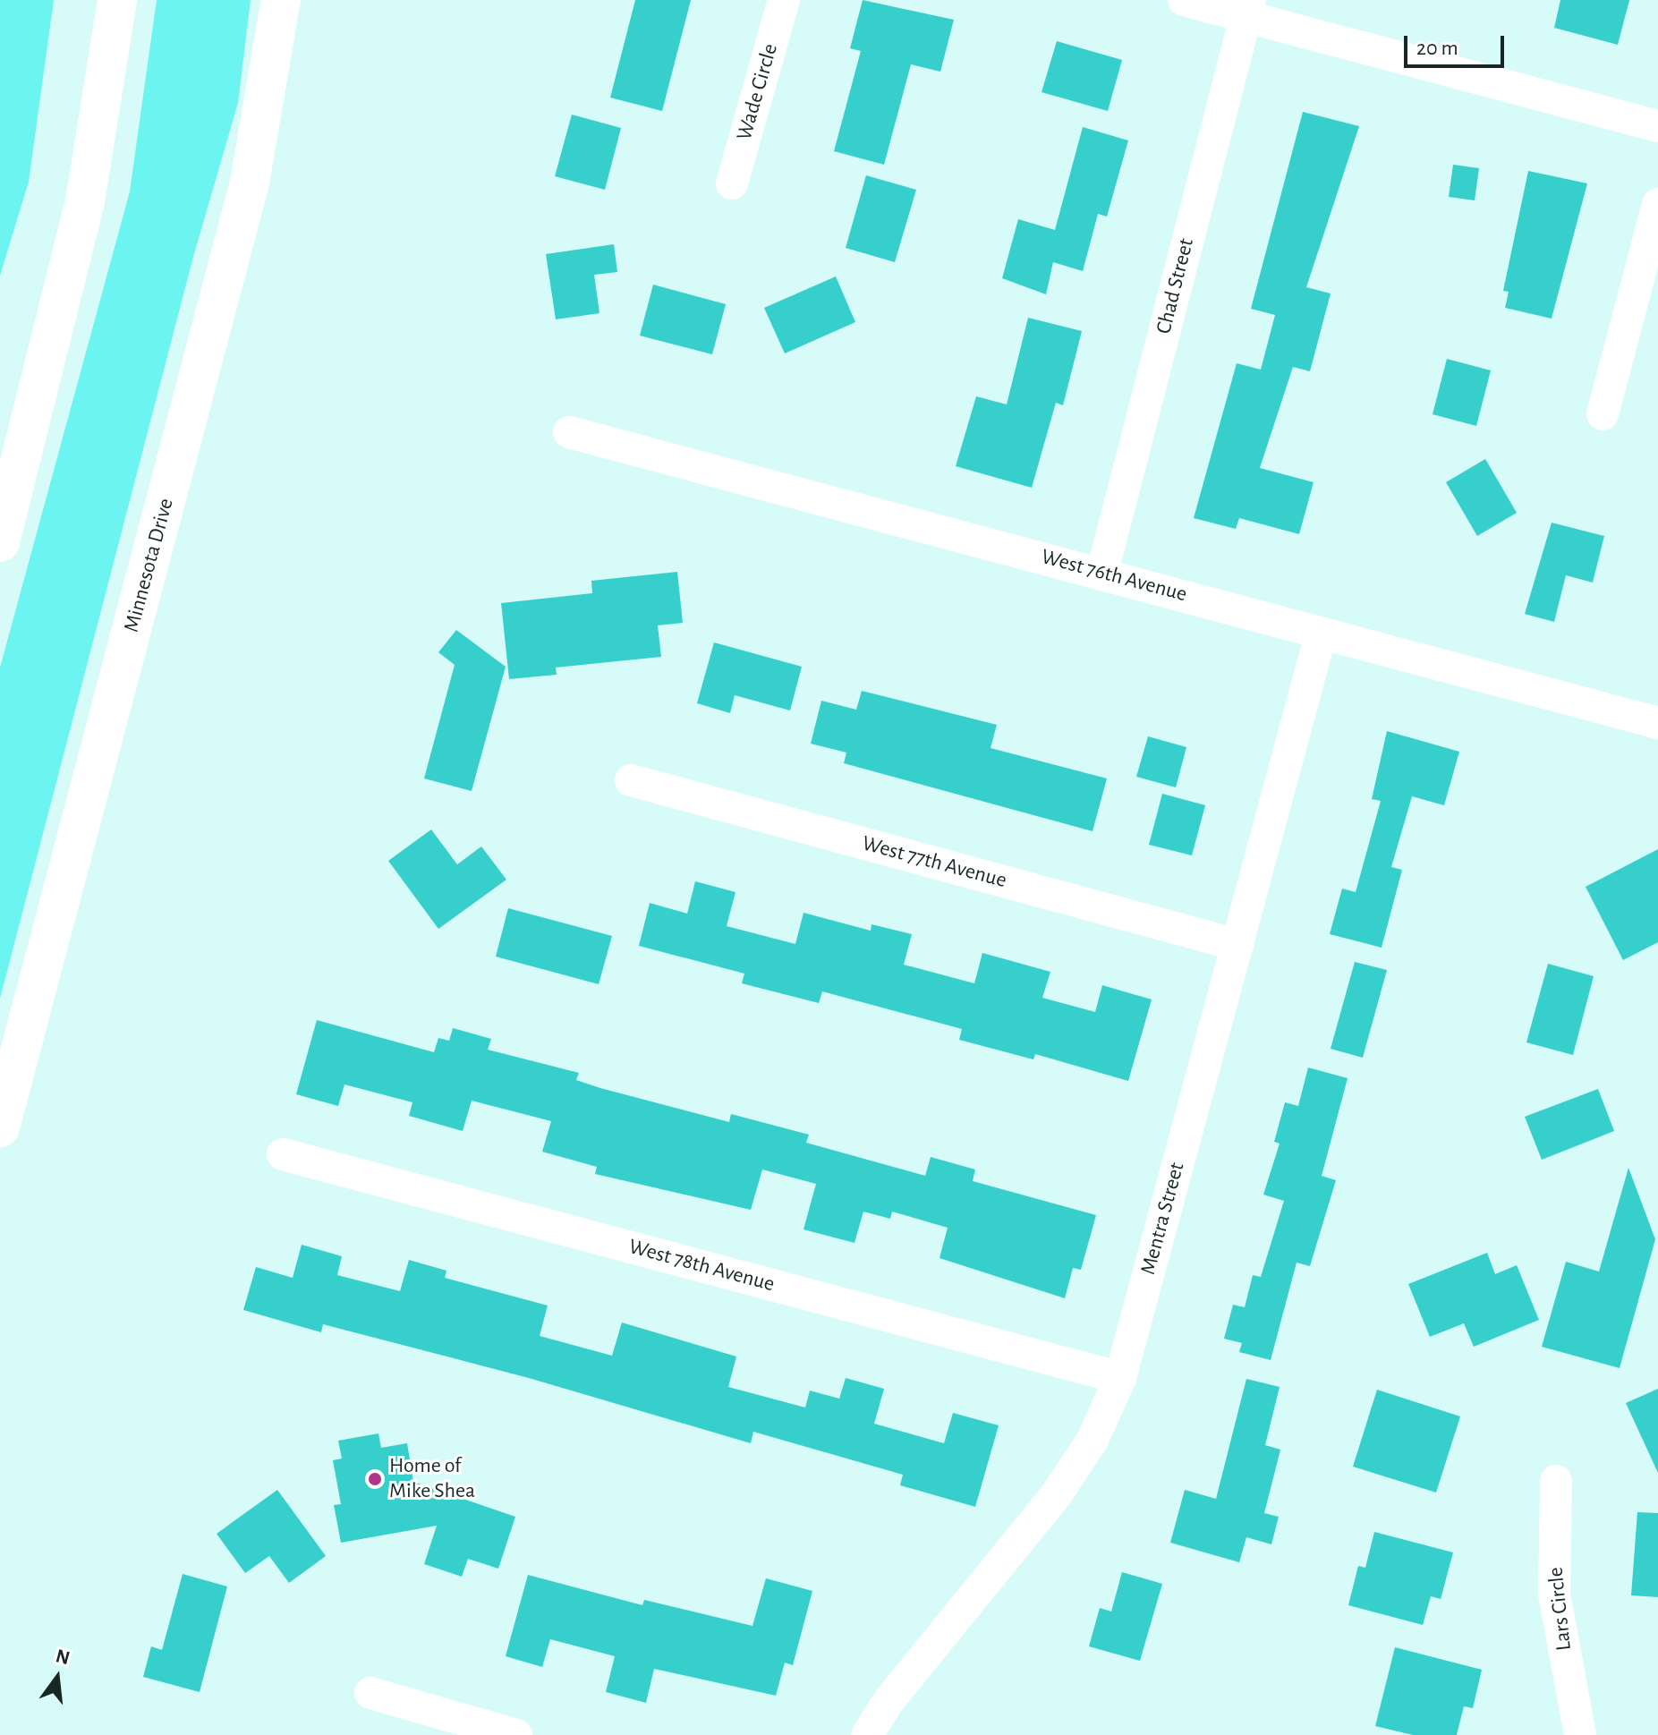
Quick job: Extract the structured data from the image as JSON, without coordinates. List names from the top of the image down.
{
  "streets": {
    "highway": ["Minnesota Drive"],
    "street": [
      "Wade Circle",
      "Chad Street",
      "West 76th Avenue",
      "West 77th Avenue",
      "Mentra Street",
      "West 78th Avenue",
      "Lars Circle"
    ]
  },
  "crossings": [
    ["Chad Street", "West 76th Avenue"],
    ["West 76th Avenue", "Mentra Street"],
    ["West 77th Avenue", "Mentra Street"],
    ["Mentra Street", "West 78th Avenue"]
  ],
  "places": ["Home of Mike Shea"],
  "scale_bar": "20 m",
  "north": "top"
}
